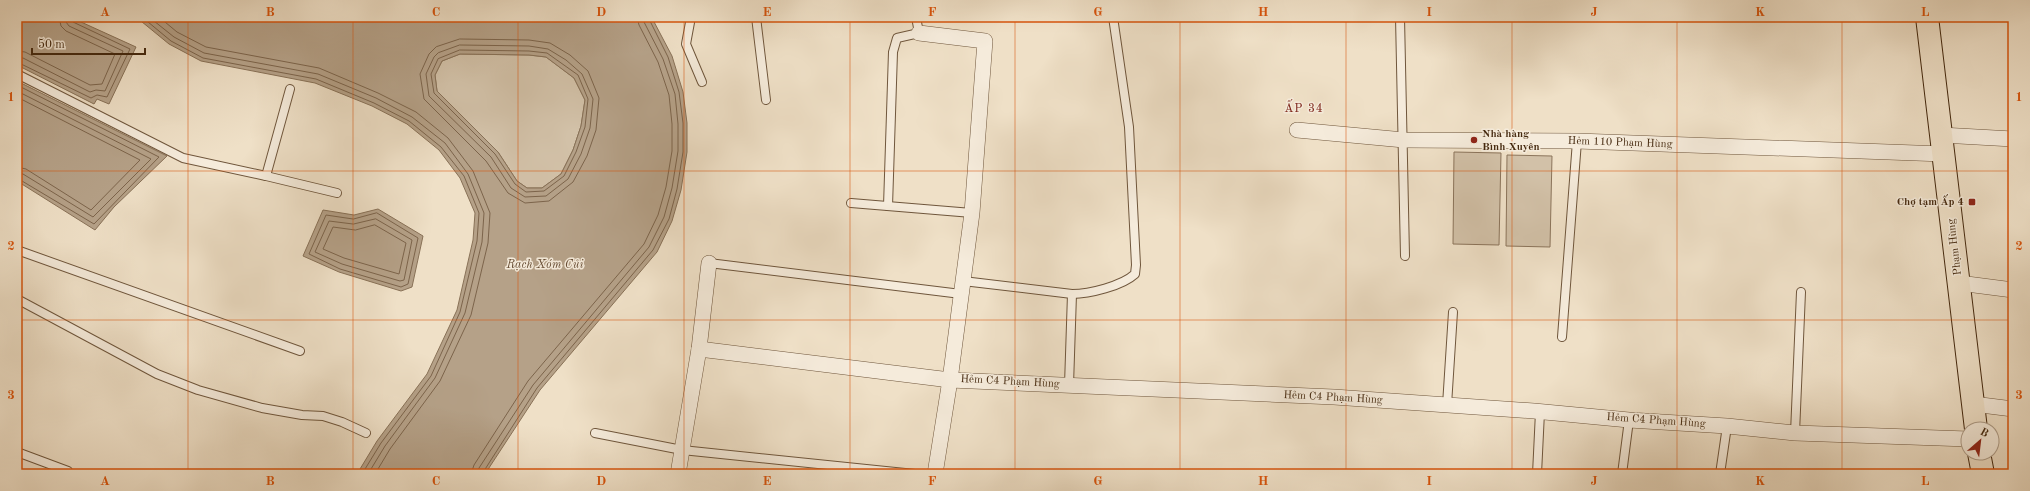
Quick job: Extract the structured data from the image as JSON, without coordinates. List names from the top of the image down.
{
  "streets": {
    "main road": ["Phạm Hùng"],
    "street": ["Hẻm 110 Phạm Hùng", "Hẻm C4 Phạm Hùng"]
  },
  "crossings": [
    ["Hẻm 110 Phạm Hùng", "Phạm Hùng"]
  ],
  "districts": ["ẤP 34"],
  "water": ["Rạch Xóm Củi"],
  "places": {
    "other": ["Nhà hàng Bình Xuyên"],
    "transit": ["Chợ tạm Ấp 4"]
  },
  "scale_bar": "50 m",
  "north": "top right",
  "grid": {
    "columns": [
      "A",
      "B",
      "C",
      "D",
      "E",
      "F",
      "G",
      "H",
      "I",
      "J",
      "K",
      "L"
    ],
    "rows": ["1", "2", "3"]
  }
}
